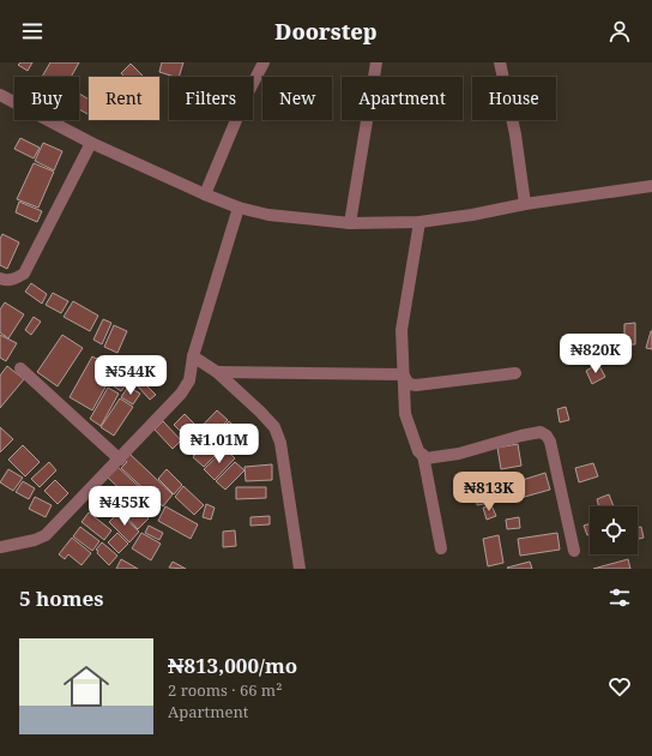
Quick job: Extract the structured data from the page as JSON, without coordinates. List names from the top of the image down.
{
  "page": {
    "header": "Doorstep",
    "chip": [
      "Buy",
      "Rent",
      "Filters",
      "New",
      "Apartment",
      "House"
    ],
    "price": [
      "₦820K",
      "₦544K",
      "₦1.01M",
      "₦813K",
      "₦455K"
    ],
    "heading": "5 homes",
    "list": [
      {
        "name": "₦813,000/mo",
        "note": "2 rooms · 66 m² · Apartment"
      }
    ]
  }
}
